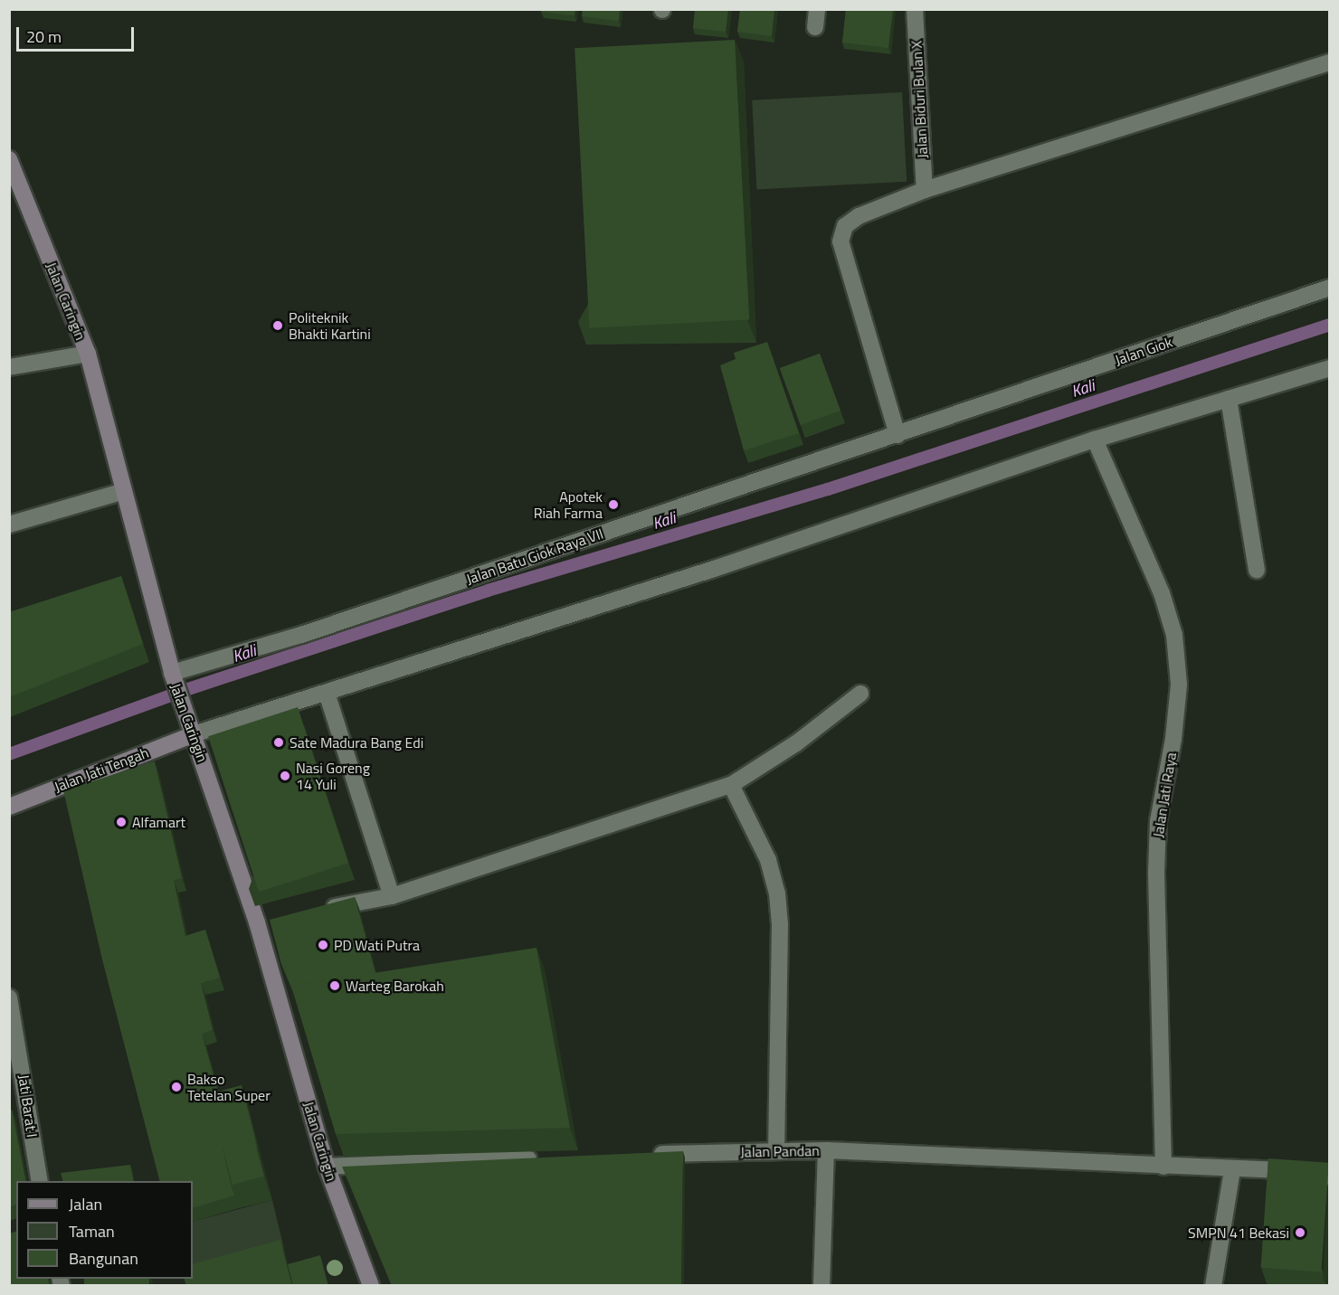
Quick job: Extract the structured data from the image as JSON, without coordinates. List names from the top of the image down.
{
  "streets": {
    "main road": ["Jalan Caringin", "Jalan Jati Tengah"],
    "street": [
      "Jalan Biduri Bulan X",
      "Jalan Giok",
      "Jalan Batu Giok Raya VII",
      "Jalan Jati Raya",
      "Jati Barat I",
      "Jalan Pandan"
    ]
  },
  "crossings": [
    ["Jalan Caringin", "Jalan Batu Giok Raya VII"],
    ["Jalan Caringin", "Jalan Jati Tengah"],
    ["Jalan Giok", "Jalan Batu Giok Raya VII"],
    ["Jalan Jati Raya", "Jalan Pandan"]
  ],
  "water": ["Kali"],
  "places": [
    "Politeknik Bhakti Kartini",
    "Apotek Riah Farma",
    "Sate Madura Bang Edi",
    "Nasi Goreng 14 Yuli",
    "Alfamart",
    "PD Wati Putra",
    "Warteg Barokah",
    "Bakso Tetelan Super",
    "SMPN 41 Bekasi"
  ],
  "legend": ["Jalan", "Taman", "Bangunan"],
  "scale_bar": "20 m"
}
